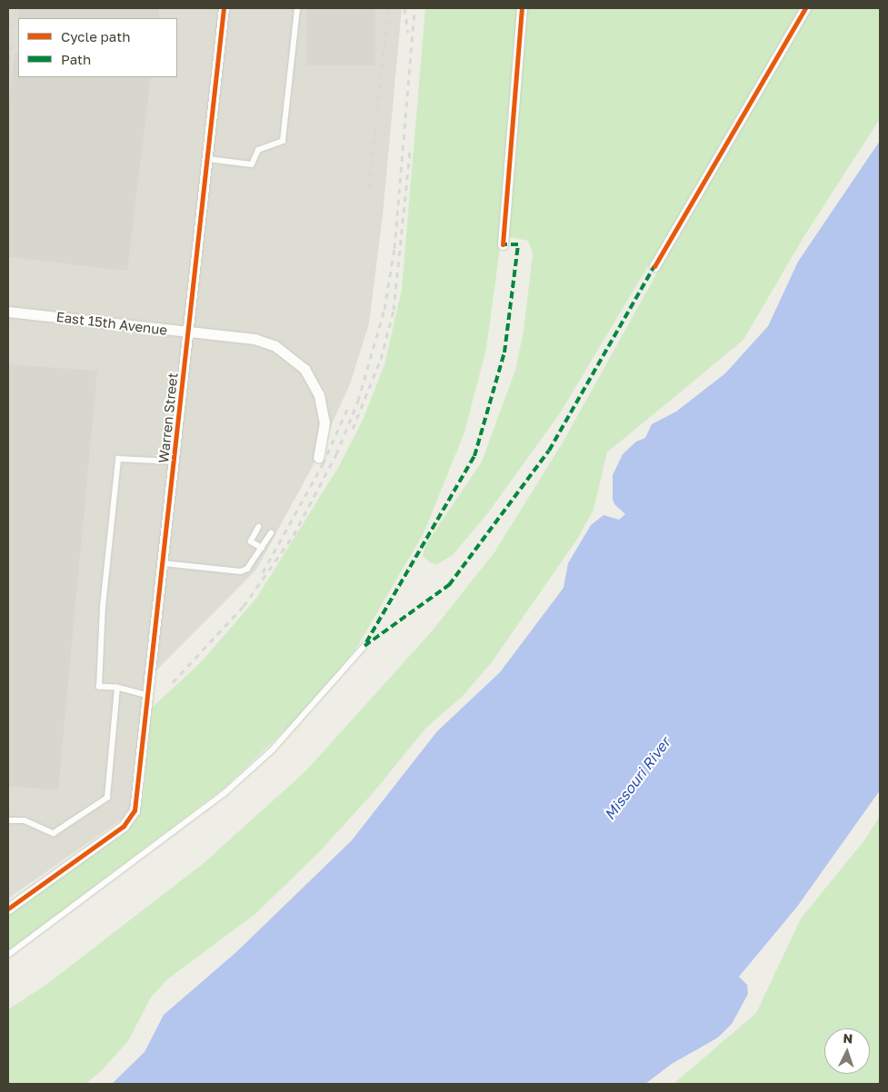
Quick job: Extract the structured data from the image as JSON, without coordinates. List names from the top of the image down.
{
  "streets": {
    "street": ["East 15th Avenue", "Warren Street"]
  },
  "crossings": [
    ["East 15th Avenue", "Warren Street"]
  ],
  "water": ["Missouri River"],
  "legend": ["Cycle path", "Path"],
  "north": "top"
}
